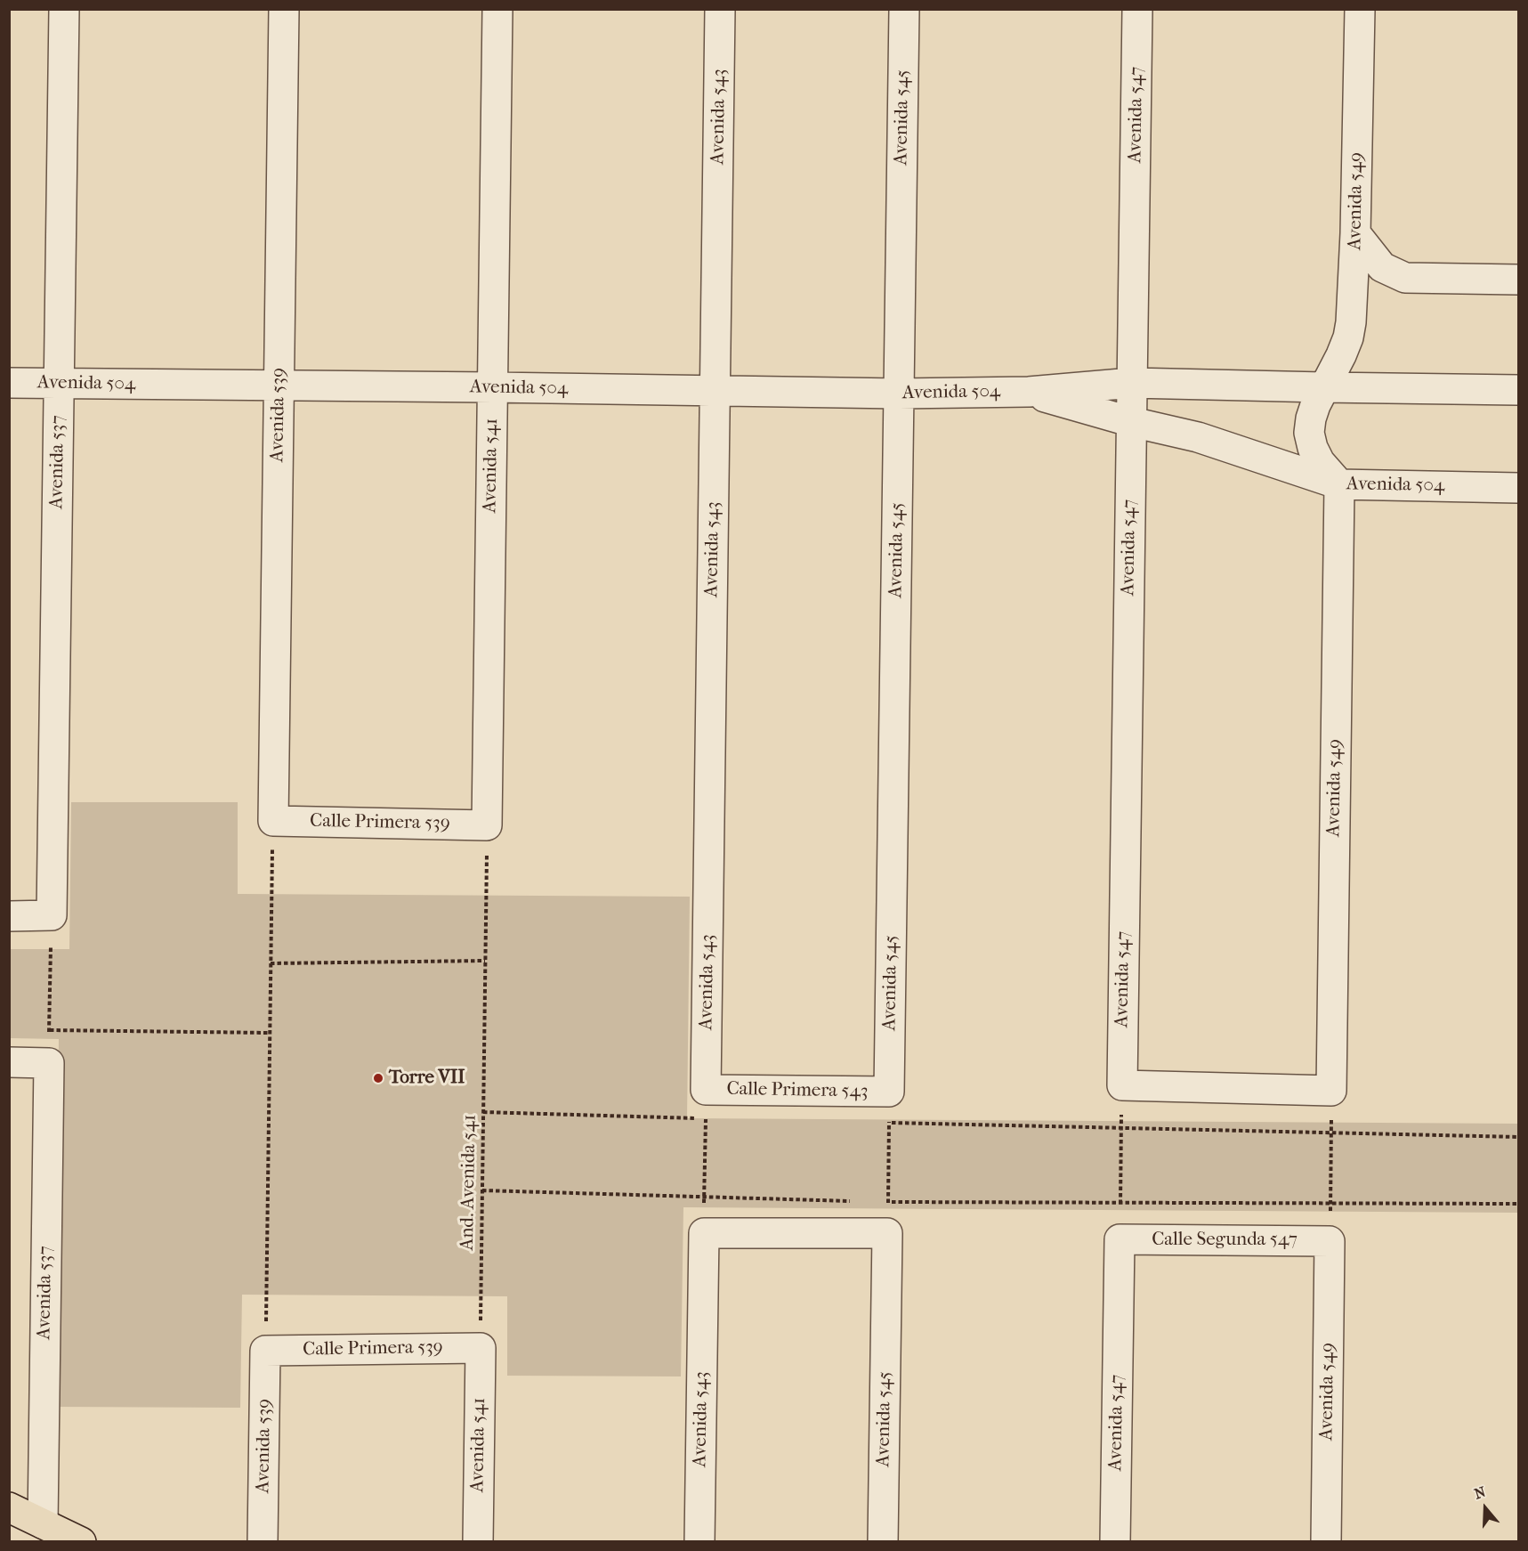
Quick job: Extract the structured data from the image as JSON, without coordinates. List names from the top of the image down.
{
  "streets": {
    "street": [
      "Avenida 547",
      "Avenida 543",
      "Avenida 545",
      "Avenida 549",
      "Avenida 504",
      "Avenida 539",
      "Avenida 537",
      "Avenida 541",
      "Calle Primera 539",
      "Calle Primera 543",
      "Calle Segunda 547"
    ],
    "path": ["And. Avenida 541"]
  },
  "crossings": [
    ["Avenida 547", "Avenida 504"],
    ["Avenida 547", "Calle Segunda 547"],
    ["Avenida 543", "Avenida 504"],
    ["Avenida 543", "Calle Primera 543"],
    ["Avenida 545", "Avenida 504"],
    ["Avenida 545", "Calle Primera 543"],
    ["Avenida 549", "Avenida 504"],
    ["Avenida 549", "Calle Segunda 547"],
    ["Avenida 504", "Avenida 539"],
    ["Avenida 504", "Avenida 537"],
    ["Avenida 504", "Avenida 541"],
    ["Avenida 539", "Calle Primera 539"],
    ["Avenida 541", "Calle Primera 539"],
    ["Avenida 541", "And. Avenida 541"],
    ["Calle Primera 539", "And. Avenida 541"]
  ],
  "places": ["Torre VII"],
  "north": "top"
}
